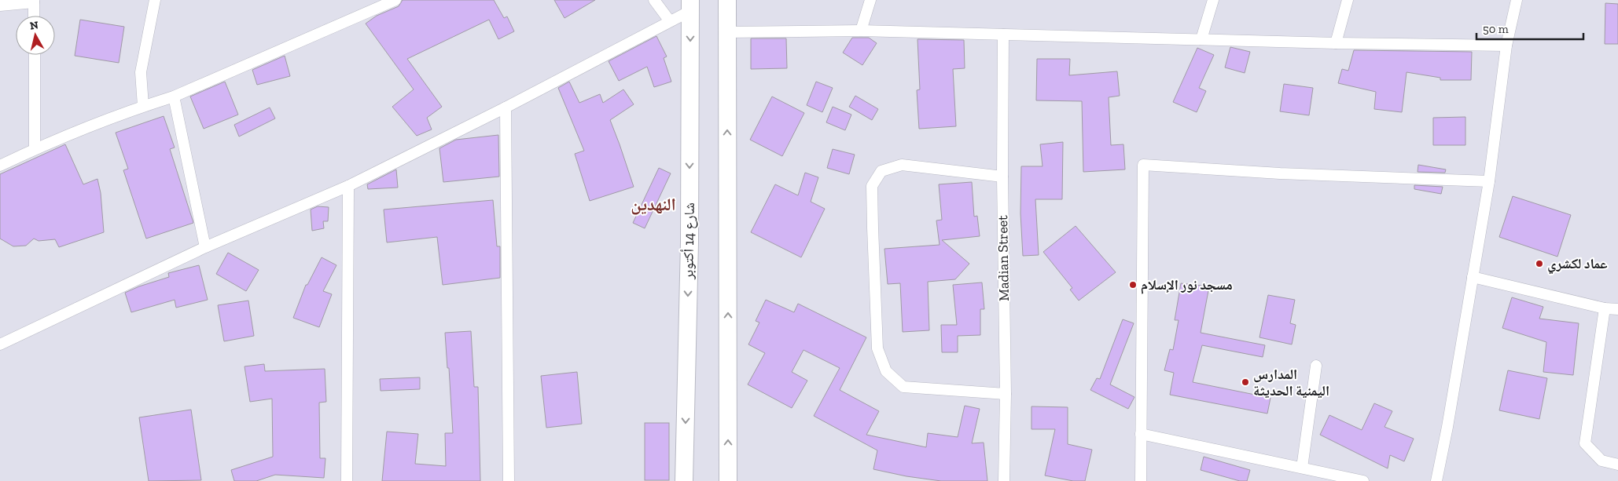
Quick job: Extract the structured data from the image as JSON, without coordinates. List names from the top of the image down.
{
  "streets": {
    "main road": ["شارع 14 أكتوبر"],
    "street": ["Madian Street"]
  },
  "districts": ["النهدين"],
  "places": ["عماد لكشري", "مسجد نور الإسلام", "المدارس اليمنية الحديثة"],
  "scale_bar": "50 m",
  "north": "top"
}
